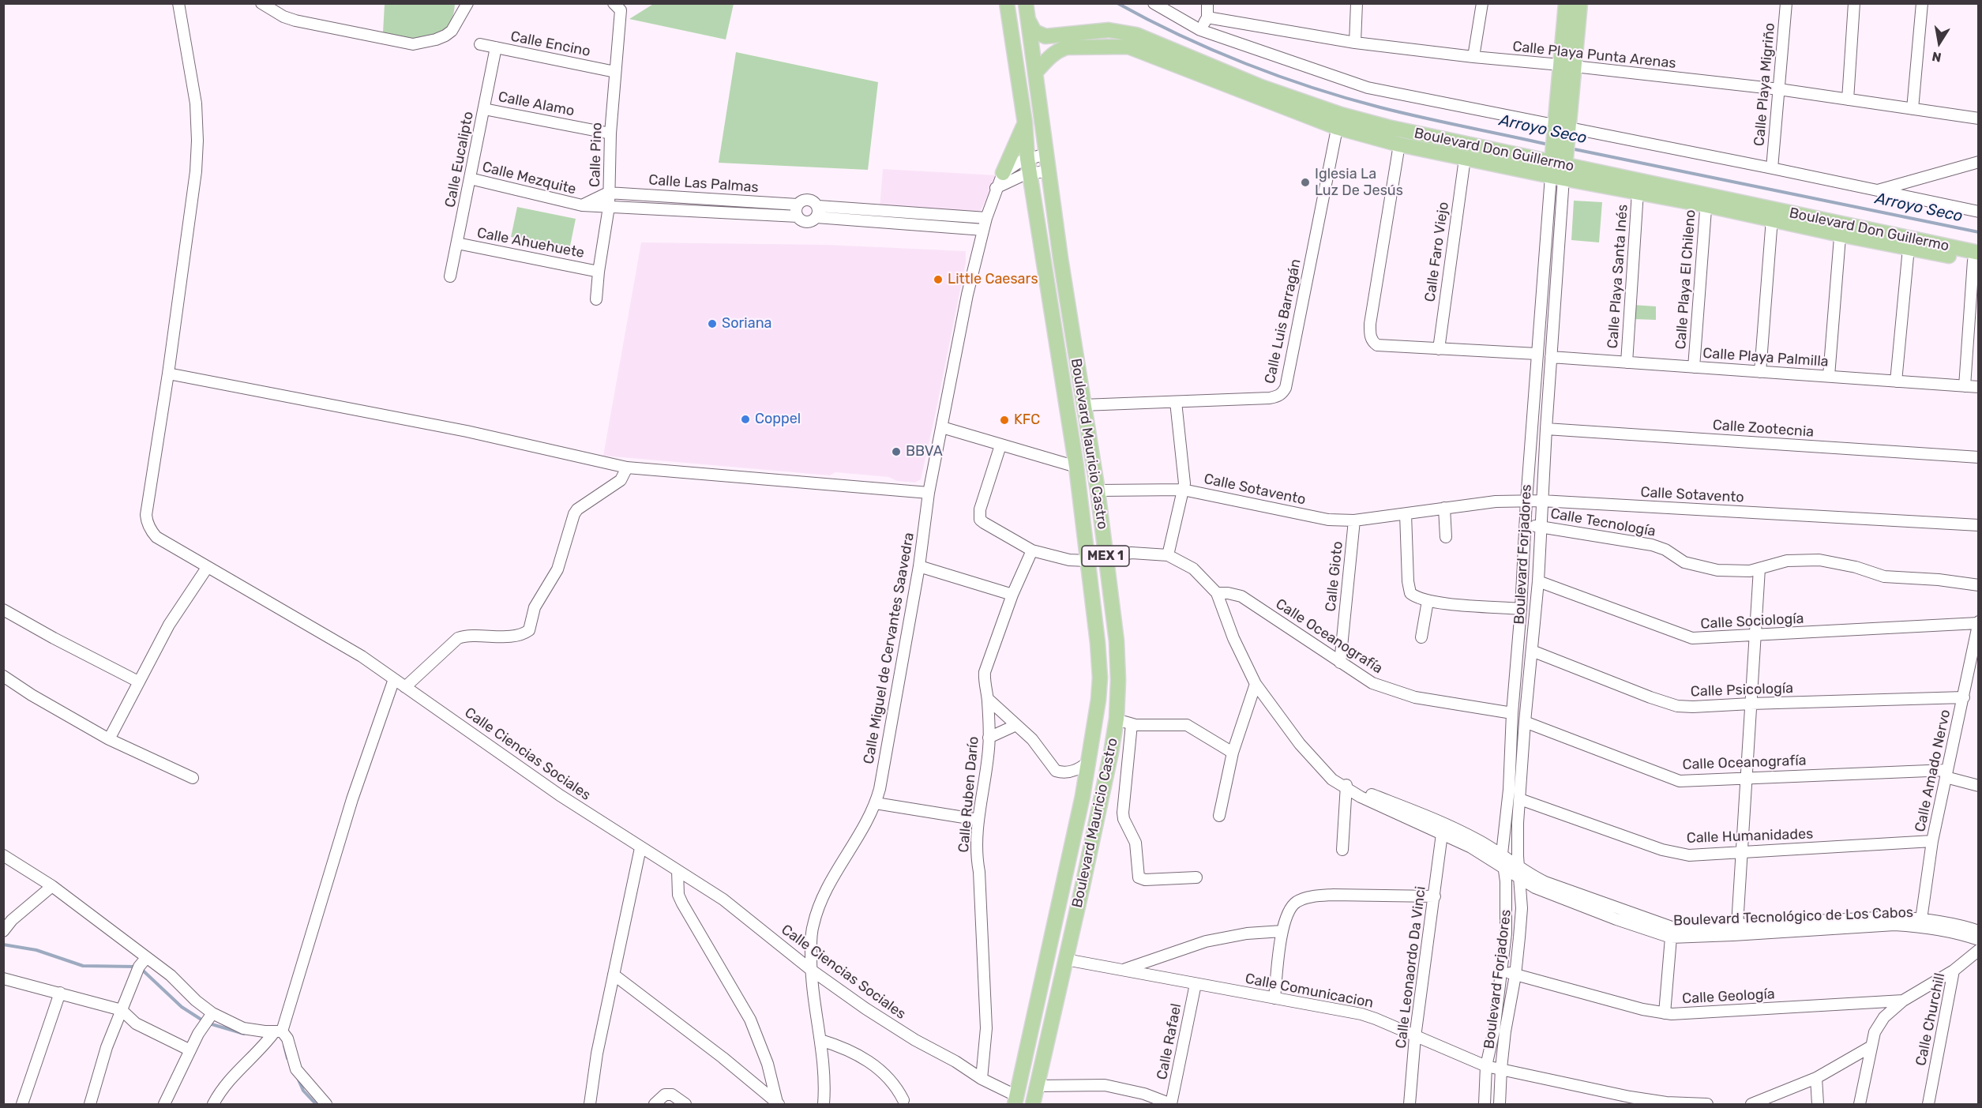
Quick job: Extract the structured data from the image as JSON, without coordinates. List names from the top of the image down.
{
  "streets": {
    "main road": [
      "Boulevard Don Guillermo",
      "Boulevard Mauricio Castro",
      "Boulevard Forjadores",
      "MEX 1"
    ],
    "street": [
      "Calle Encino",
      "Calle Playa Punta Arenas",
      "Calle Playa Migriño",
      "Calle Alamo",
      "Calle Pino",
      "Calle Eucalipto",
      "Calle Mezquite",
      "Calle Las Palmas",
      "Calle Ahuehuete",
      "Calle Faro Viejo",
      "Calle Playa Santa Inés",
      "Calle Playa El Chileno",
      "Calle Luis Barragán",
      "Calle Playa Palmilla",
      "Calle Zootecnia",
      "Calle Sotavento",
      "Calle Tecnología",
      "Calle Gioto",
      "Calle Sociología",
      "Calle Oceanografía",
      "Calle Miguel de Cervantes Saavedra",
      "Calle Psicología",
      "Calle Ciencias Sociales",
      "Calle Amado Nervo",
      "Calle Ruben Darío",
      "Calle Humanidades",
      "Boulevard Tecnológico de Los Cabos",
      "Calle Leonaordo Da Vinci",
      "Calle Comunicacion",
      "Calle Geología",
      "Calle Churchill",
      "Calle Rafael"
    ]
  },
  "crossings": [
    ["Calle Encino", "Calle Pino"],
    ["Calle Encino", "Calle Eucalipto"],
    ["Calle Playa Punta Arenas", "Calle Playa Migriño"],
    ["Calle Playa Punta Arenas", "Boulevard Forjadores"],
    ["Calle Alamo", "Calle Pino"],
    ["Calle Alamo", "Calle Eucalipto"],
    ["Boulevard Don Guillermo", "Calle Faro Viejo"],
    ["Boulevard Don Guillermo", "Calle Playa Santa Inés"],
    ["Boulevard Don Guillermo", "Calle Playa El Chileno"],
    ["Boulevard Don Guillermo", "Calle Luis Barragán"],
    ["Boulevard Don Guillermo", "Boulevard Mauricio Castro"],
    ["Boulevard Don Guillermo", "Boulevard Forjadores"],
    ["Calle Pino", "Calle Mezquite"],
    ["Calle Pino", "Calle Las Palmas"],
    ["Calle Pino", "Calle Ahuehuete"],
    ["Calle Eucalipto", "Calle Mezquite"],
    ["Calle Eucalipto", "Calle Ahuehuete"],
    ["Calle Mezquite", "Calle Las Palmas"],
    ["Calle Playa Santa Inés", "Calle Playa Palmilla"],
    ["Calle Playa El Chileno", "Calle Playa Palmilla"],
    ["Calle Luis Barragán", "Boulevard Mauricio Castro"],
    ["Calle Playa Palmilla", "Boulevard Forjadores"],
    ["Calle Zootecnia", "Boulevard Forjadores"],
    ["Boulevard Mauricio Castro", "Calle Sotavento"],
    ["Boulevard Mauricio Castro", "Calle Ciencias Sociales"],
    ["Boulevard Mauricio Castro", "Boulevard Tecnológico de Los Cabos"],
    ["Boulevard Mauricio Castro", "Calle Comunicacion"],
    ["Calle Sotavento", "Boulevard Forjadores"],
    ["Calle Sotavento", "Calle Gioto"],
    ["Calle Tecnología", "Boulevard Forjadores"],
    ["Boulevard Forjadores", "Calle Sociología"],
    ["Boulevard Forjadores", "Calle Oceanografía"],
    ["Boulevard Forjadores", "Calle Psicología"],
    ["Boulevard Forjadores", "Calle Humanidades"],
    ["Boulevard Forjadores", "Boulevard Tecnológico de Los Cabos"],
    ["Boulevard Forjadores", "Calle Comunicacion"],
    ["Boulevard Forjadores", "Calle Geología"],
    ["Calle Gioto", "Calle Oceanografía"],
    ["Calle Sociología", "Calle Amado Nervo"],
    ["Calle Oceanografía", "Calle Amado Nervo"],
    ["Calle Oceanografía", "Boulevard Tecnológico de Los Cabos"],
    ["Calle Miguel de Cervantes Saavedra", "Calle Ciencias Sociales"],
    ["Calle Psicología", "Calle Amado Nervo"],
    ["Calle Ciencias Sociales", "Calle Ruben Darío"],
    ["Calle Amado Nervo", "Calle Humanidades"],
    ["Calle Amado Nervo", "Boulevard Tecnológico de Los Cabos"],
    ["Calle Ruben Darío", "Boulevard Tecnológico de Los Cabos"],
    ["Boulevard Tecnológico de Los Cabos", "Calle Leonaordo Da Vinci"],
    ["Calle Leonaordo Da Vinci", "Calle Comunicacion"],
    ["Calle Comunicacion", "Calle Rafael"],
    ["Calle Geología", "Calle Churchill"]
  ],
  "water": ["Arroyo Seco"],
  "places": [
    "Iglesia La Luz De Jesús",
    "Little Caesars",
    "Soriana",
    "Coppel",
    "KFC",
    "BBVA"
  ],
  "north": "bottom"
}
